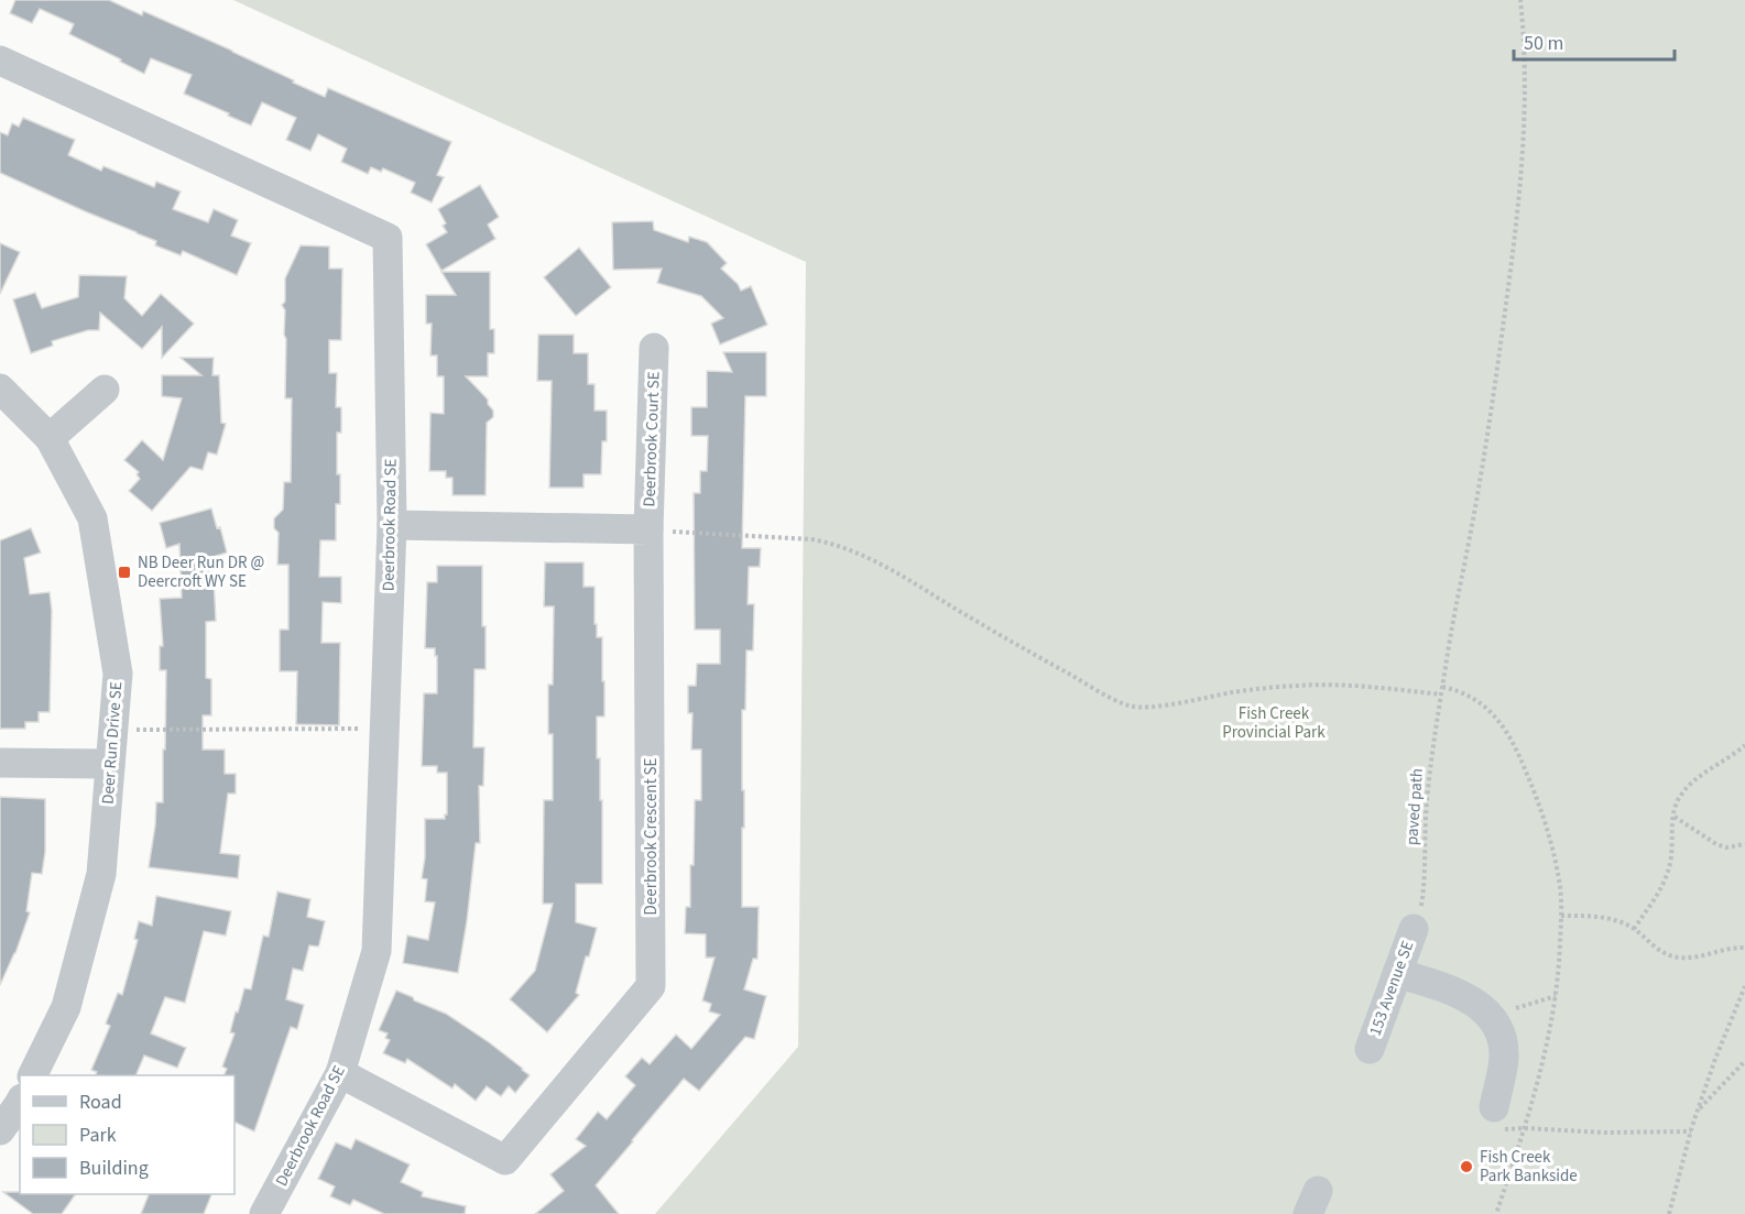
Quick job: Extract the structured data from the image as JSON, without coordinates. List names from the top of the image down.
{
  "streets": {
    "street": [
      "Deerbrook Court SE",
      "Deerbrook Road SE",
      "Deer Run Drive SE",
      "Deerbrook Crescent SE",
      "153 Avenue SE"
    ],
    "path": ["paved path"]
  },
  "crossings": [
    ["Deerbrook Court SE", "Deerbrook Crescent SE"],
    ["Deerbrook Road SE", "Deerbrook Crescent SE"],
    ["paved path", "153 Avenue SE"]
  ],
  "parks": ["Fish Creek Provincial Park"],
  "places": {
    "transit": ["NB Deer Run DR @ Deercroft WY SE"],
    "other": ["Fish Creek Park Bankside"]
  },
  "legend": ["Road", "Park", "Building"],
  "scale_bar": "50 m"
}
